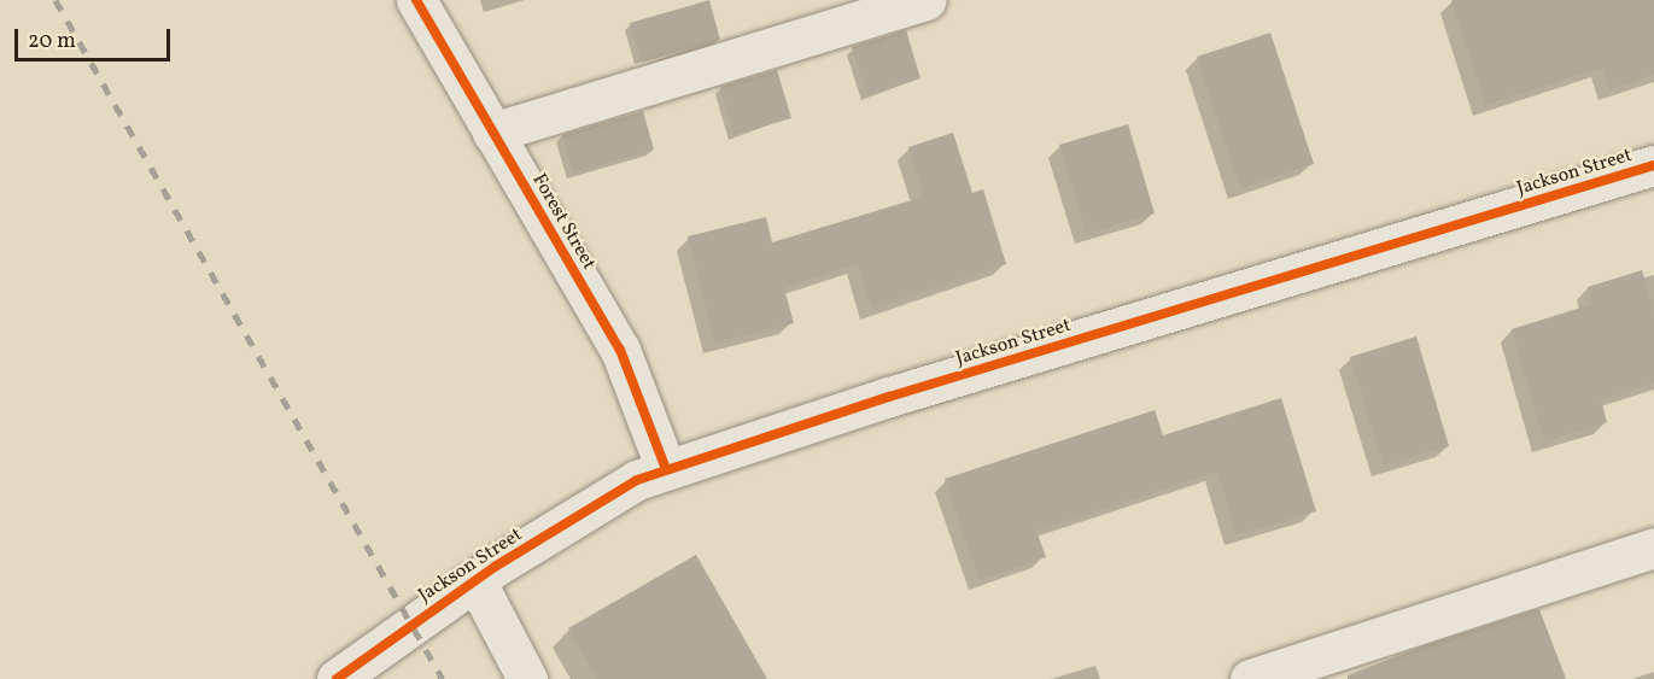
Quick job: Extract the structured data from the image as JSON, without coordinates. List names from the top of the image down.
{
  "streets": {
    "street": ["Jackson Street", "Forest Street"]
  },
  "crossings": [
    ["Jackson Street", "Forest Street"]
  ],
  "scale_bar": "20 m"
}
